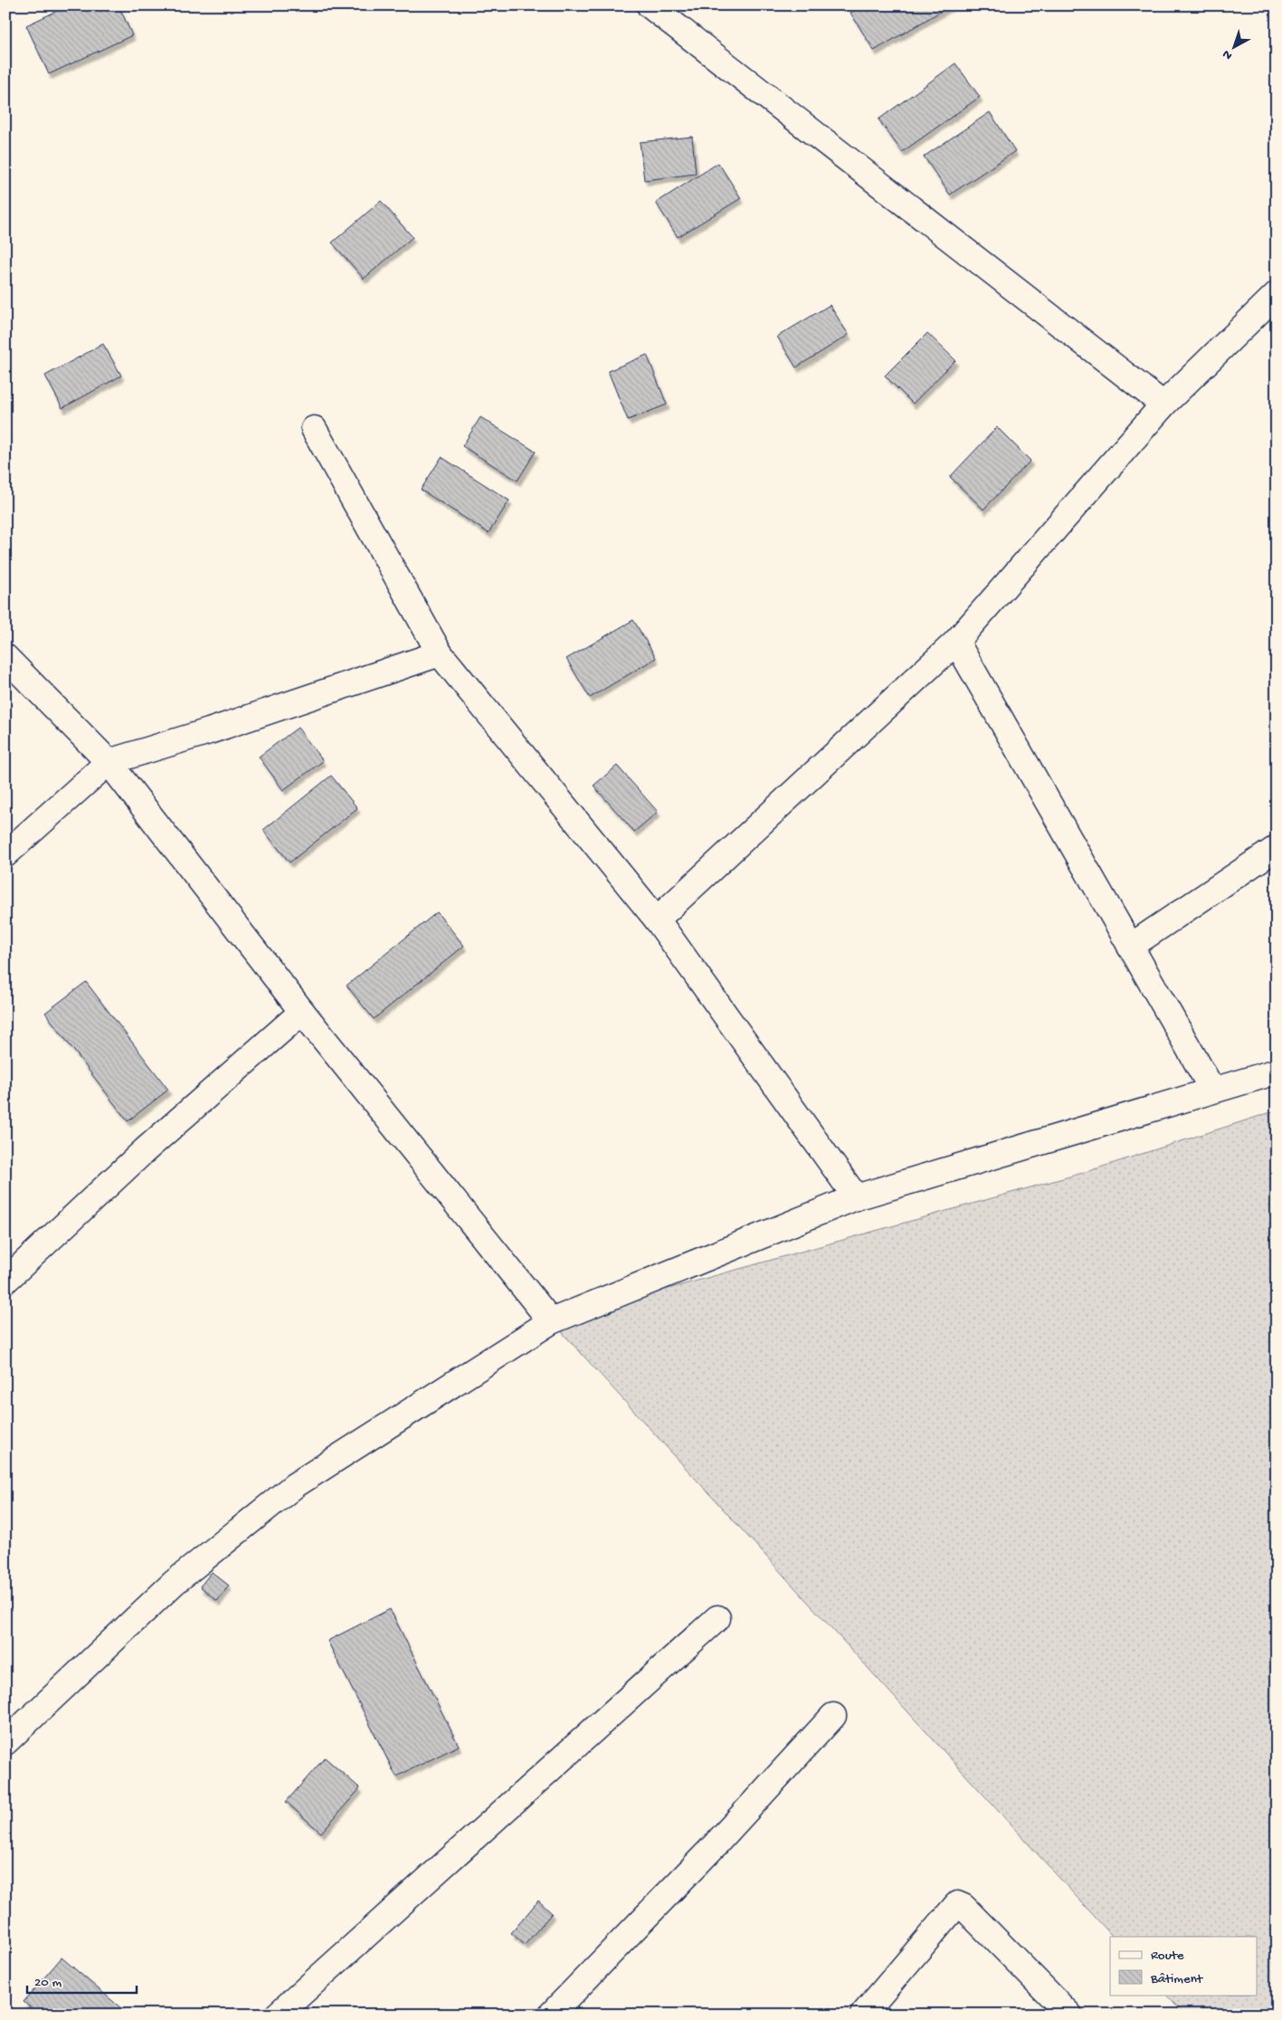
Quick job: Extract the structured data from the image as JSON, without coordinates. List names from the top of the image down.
{
  "legend": ["Route", "Bâtiment"],
  "scale_bar": "20 m",
  "north": "bottom left"
}
